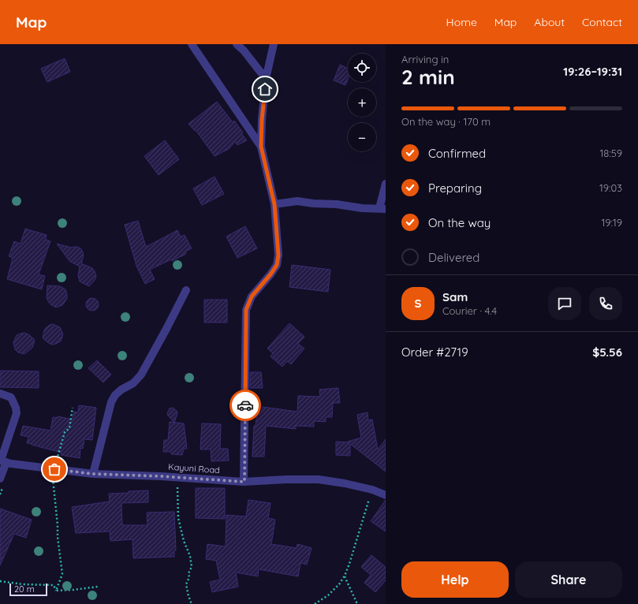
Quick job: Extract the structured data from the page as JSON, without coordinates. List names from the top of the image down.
{
  "streets": {
    "street": ["Kayuni Road"]
  },
  "scale_bar": "20 m",
  "page": {
    "header": "Map",
    "nav": [
      "Home",
      "Map",
      "About",
      "Contact"
    ],
    "heading": ["2 min", "Arriving in", "19:26–19:31"],
    "panel": [
      "Sam",
      "Courier · 4.4",
      "Order #2719",
      "$5.56"
    ],
    "map_buttons": ["+", "−"],
    "bar": "On the way · 170 m",
    "list": [
      ["Confirmed", "18:59"],
      ["Preparing", "19:03"],
      ["On the way", "19:19"],
      "Delivered"
    ],
    "round": "S",
    "buttons": ["Help", "Share"],
    "scale": "20 m"
  }
}
